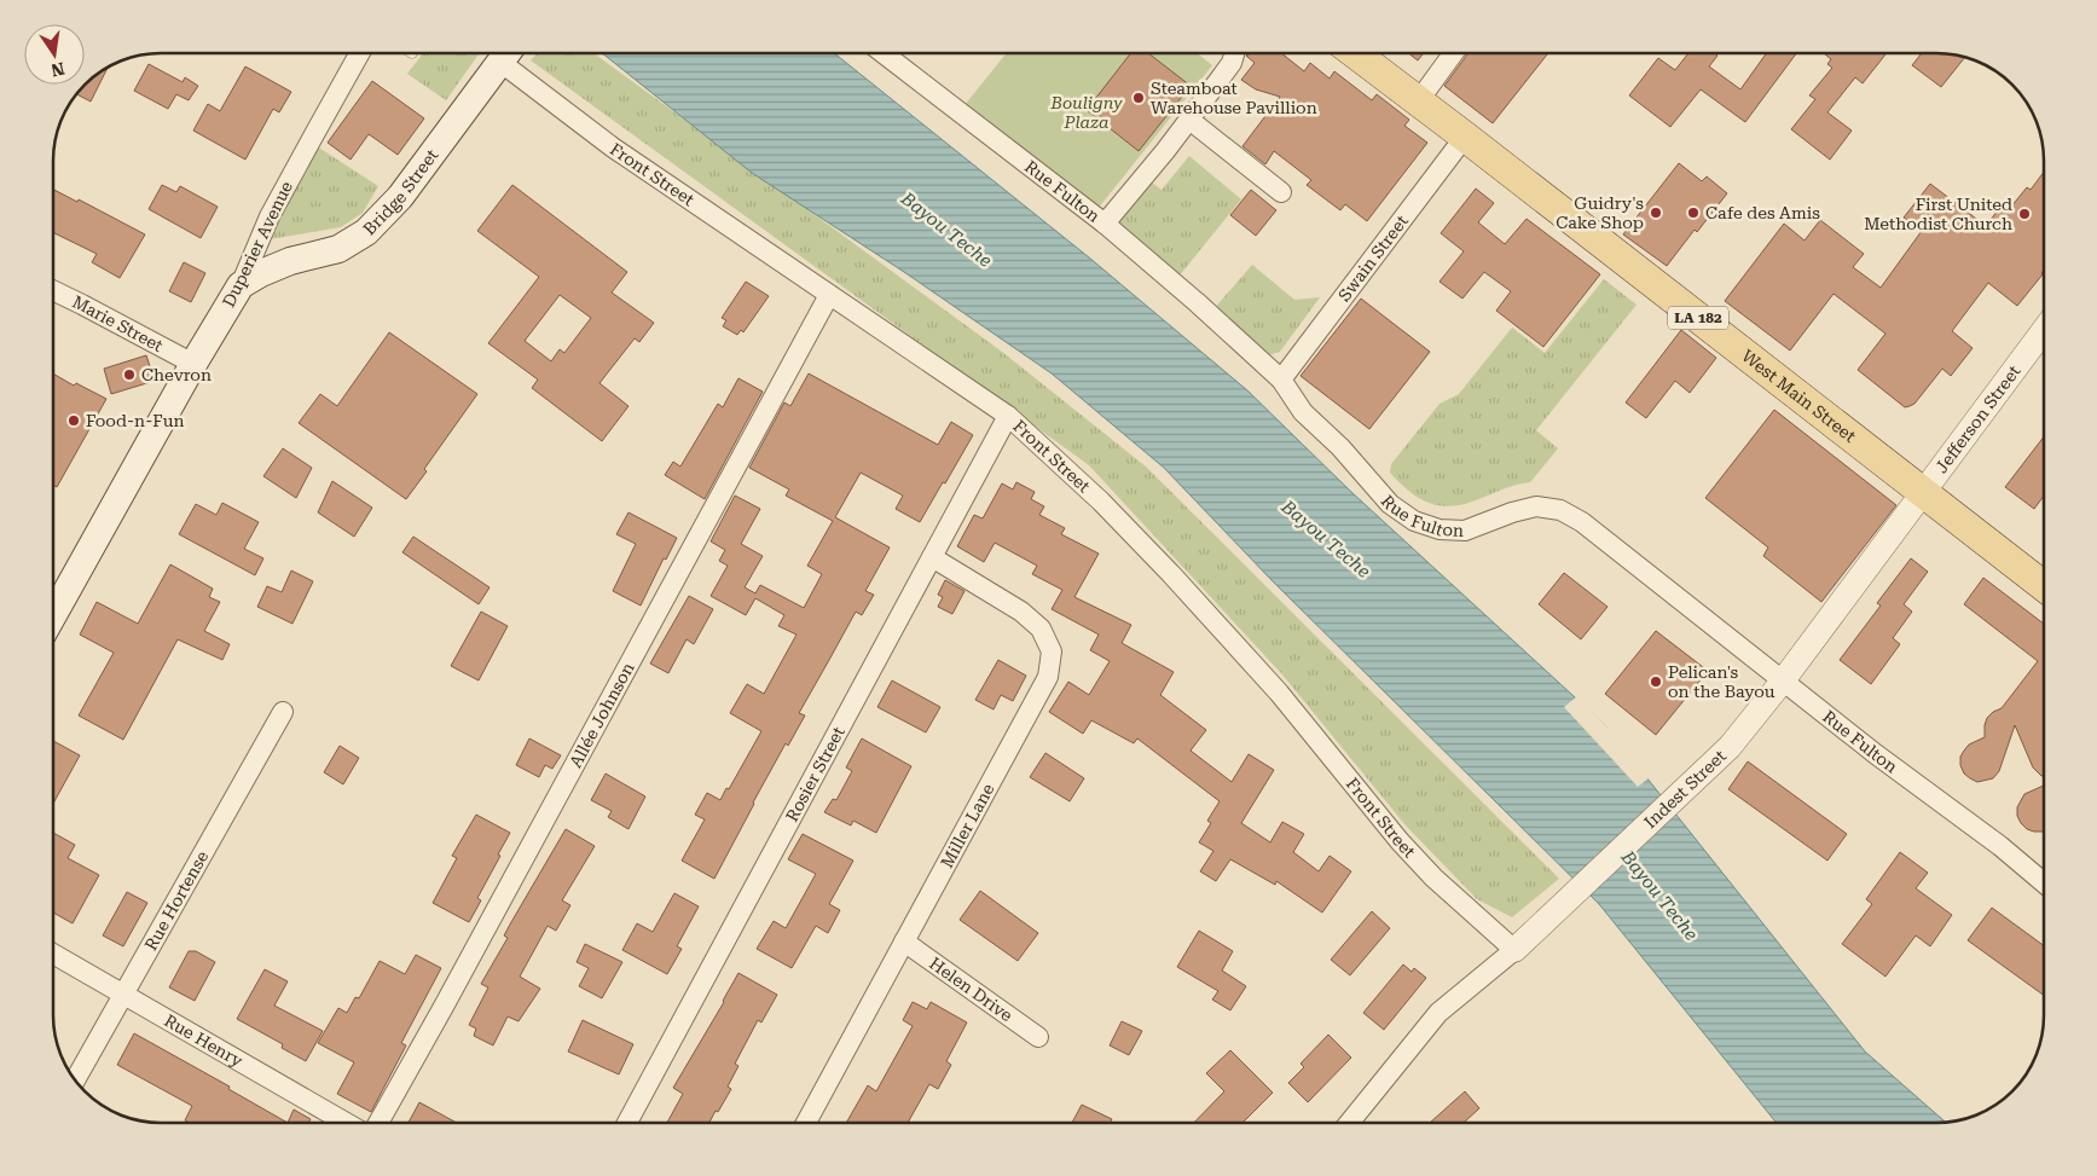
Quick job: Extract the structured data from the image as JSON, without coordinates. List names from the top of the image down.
{
  "streets": {
    "main road": [
      "Bridge Street",
      "Duperier Avenue",
      "LA 182",
      "West Main Street"
    ],
    "street": [
      "Front Street",
      "Rue Fulton",
      "Swain Street",
      "Marie Street",
      "Jefferson Street",
      "Allée Johnson",
      "Rosier Street",
      "Indest Street",
      "Miller Lane",
      "Rue Hortense",
      "Helen Drive",
      "Rue Henry"
    ]
  },
  "crossings": [
    ["Front Street", "Allée Johnson"],
    ["Front Street", "Rosier Street"],
    ["Front Street", "Indest Street"],
    ["Bridge Street", "Duperier Avenue"],
    ["Rue Fulton", "Swain Street"],
    ["Rue Fulton", "Indest Street"],
    ["Duperier Avenue", "Marie Street"],
    ["Swain Street", "West Main Street"],
    ["West Main Street", "Jefferson Street"],
    ["West Main Street", "Indest Street"],
    ["Jefferson Street", "Indest Street"],
    ["Rosier Street", "Miller Lane"],
    ["Miller Lane", "Helen Drive"],
    ["Rue Hortense", "Rue Henry"]
  ],
  "water": ["Bayou Teche"],
  "parks": ["Bouligny Plaza"],
  "places": [
    "Steamboat Warehouse Pavillion",
    "Guidry's Cake Shop",
    "Cafe des Amis",
    "First United Methodist Church",
    "Chevron",
    "Food-n-Fun",
    "Pelican's on the Bayou"
  ],
  "north": "bottom"
}
